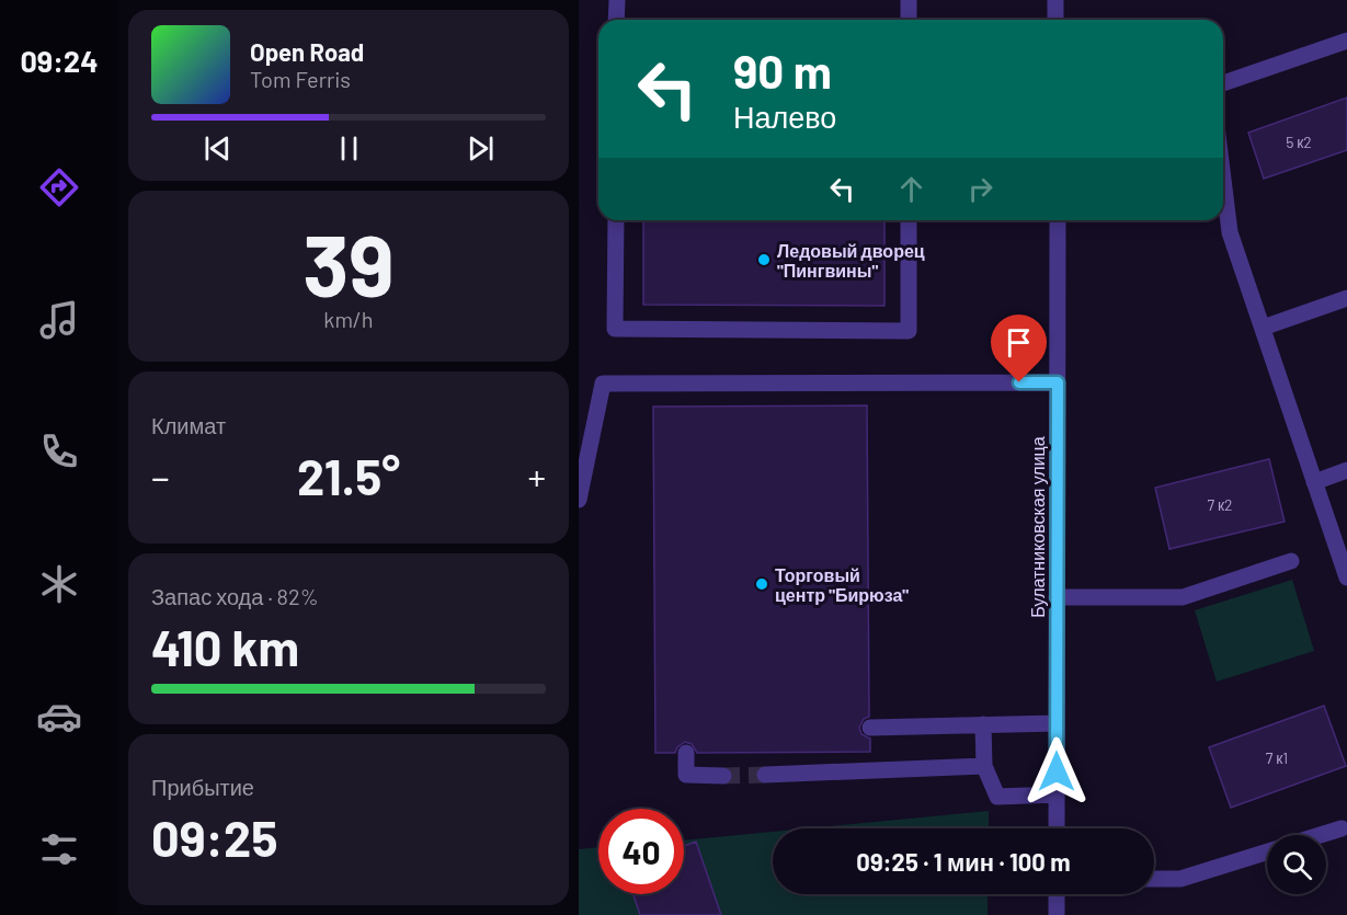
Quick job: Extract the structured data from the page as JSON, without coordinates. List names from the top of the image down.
{
  "streets": {
    "street": ["Булатниковская улица"]
  },
  "places": ["Ледовый дворец \"Пингвины\"", "Торговый центр \"Бирюза\""],
  "house_numbers": ["5 к2", "7 к2", "7 к1"],
  "page": {
    "tabs": "09:24",
    "turn": ["90 m", "Налево"],
    "song": ["Open Road", "Tom Ferris"],
    "tile": [
      ["39", "km/h"],
      "Климат",
      ["Запас хода · 82%", "410 km"],
      ["Прибытие", "09:25"]
    ],
    "heat": ["−", "21.5°", "+"],
    "limit": "40",
    "trip": "09:25 · 1 мин · 100 m"
  }
}
